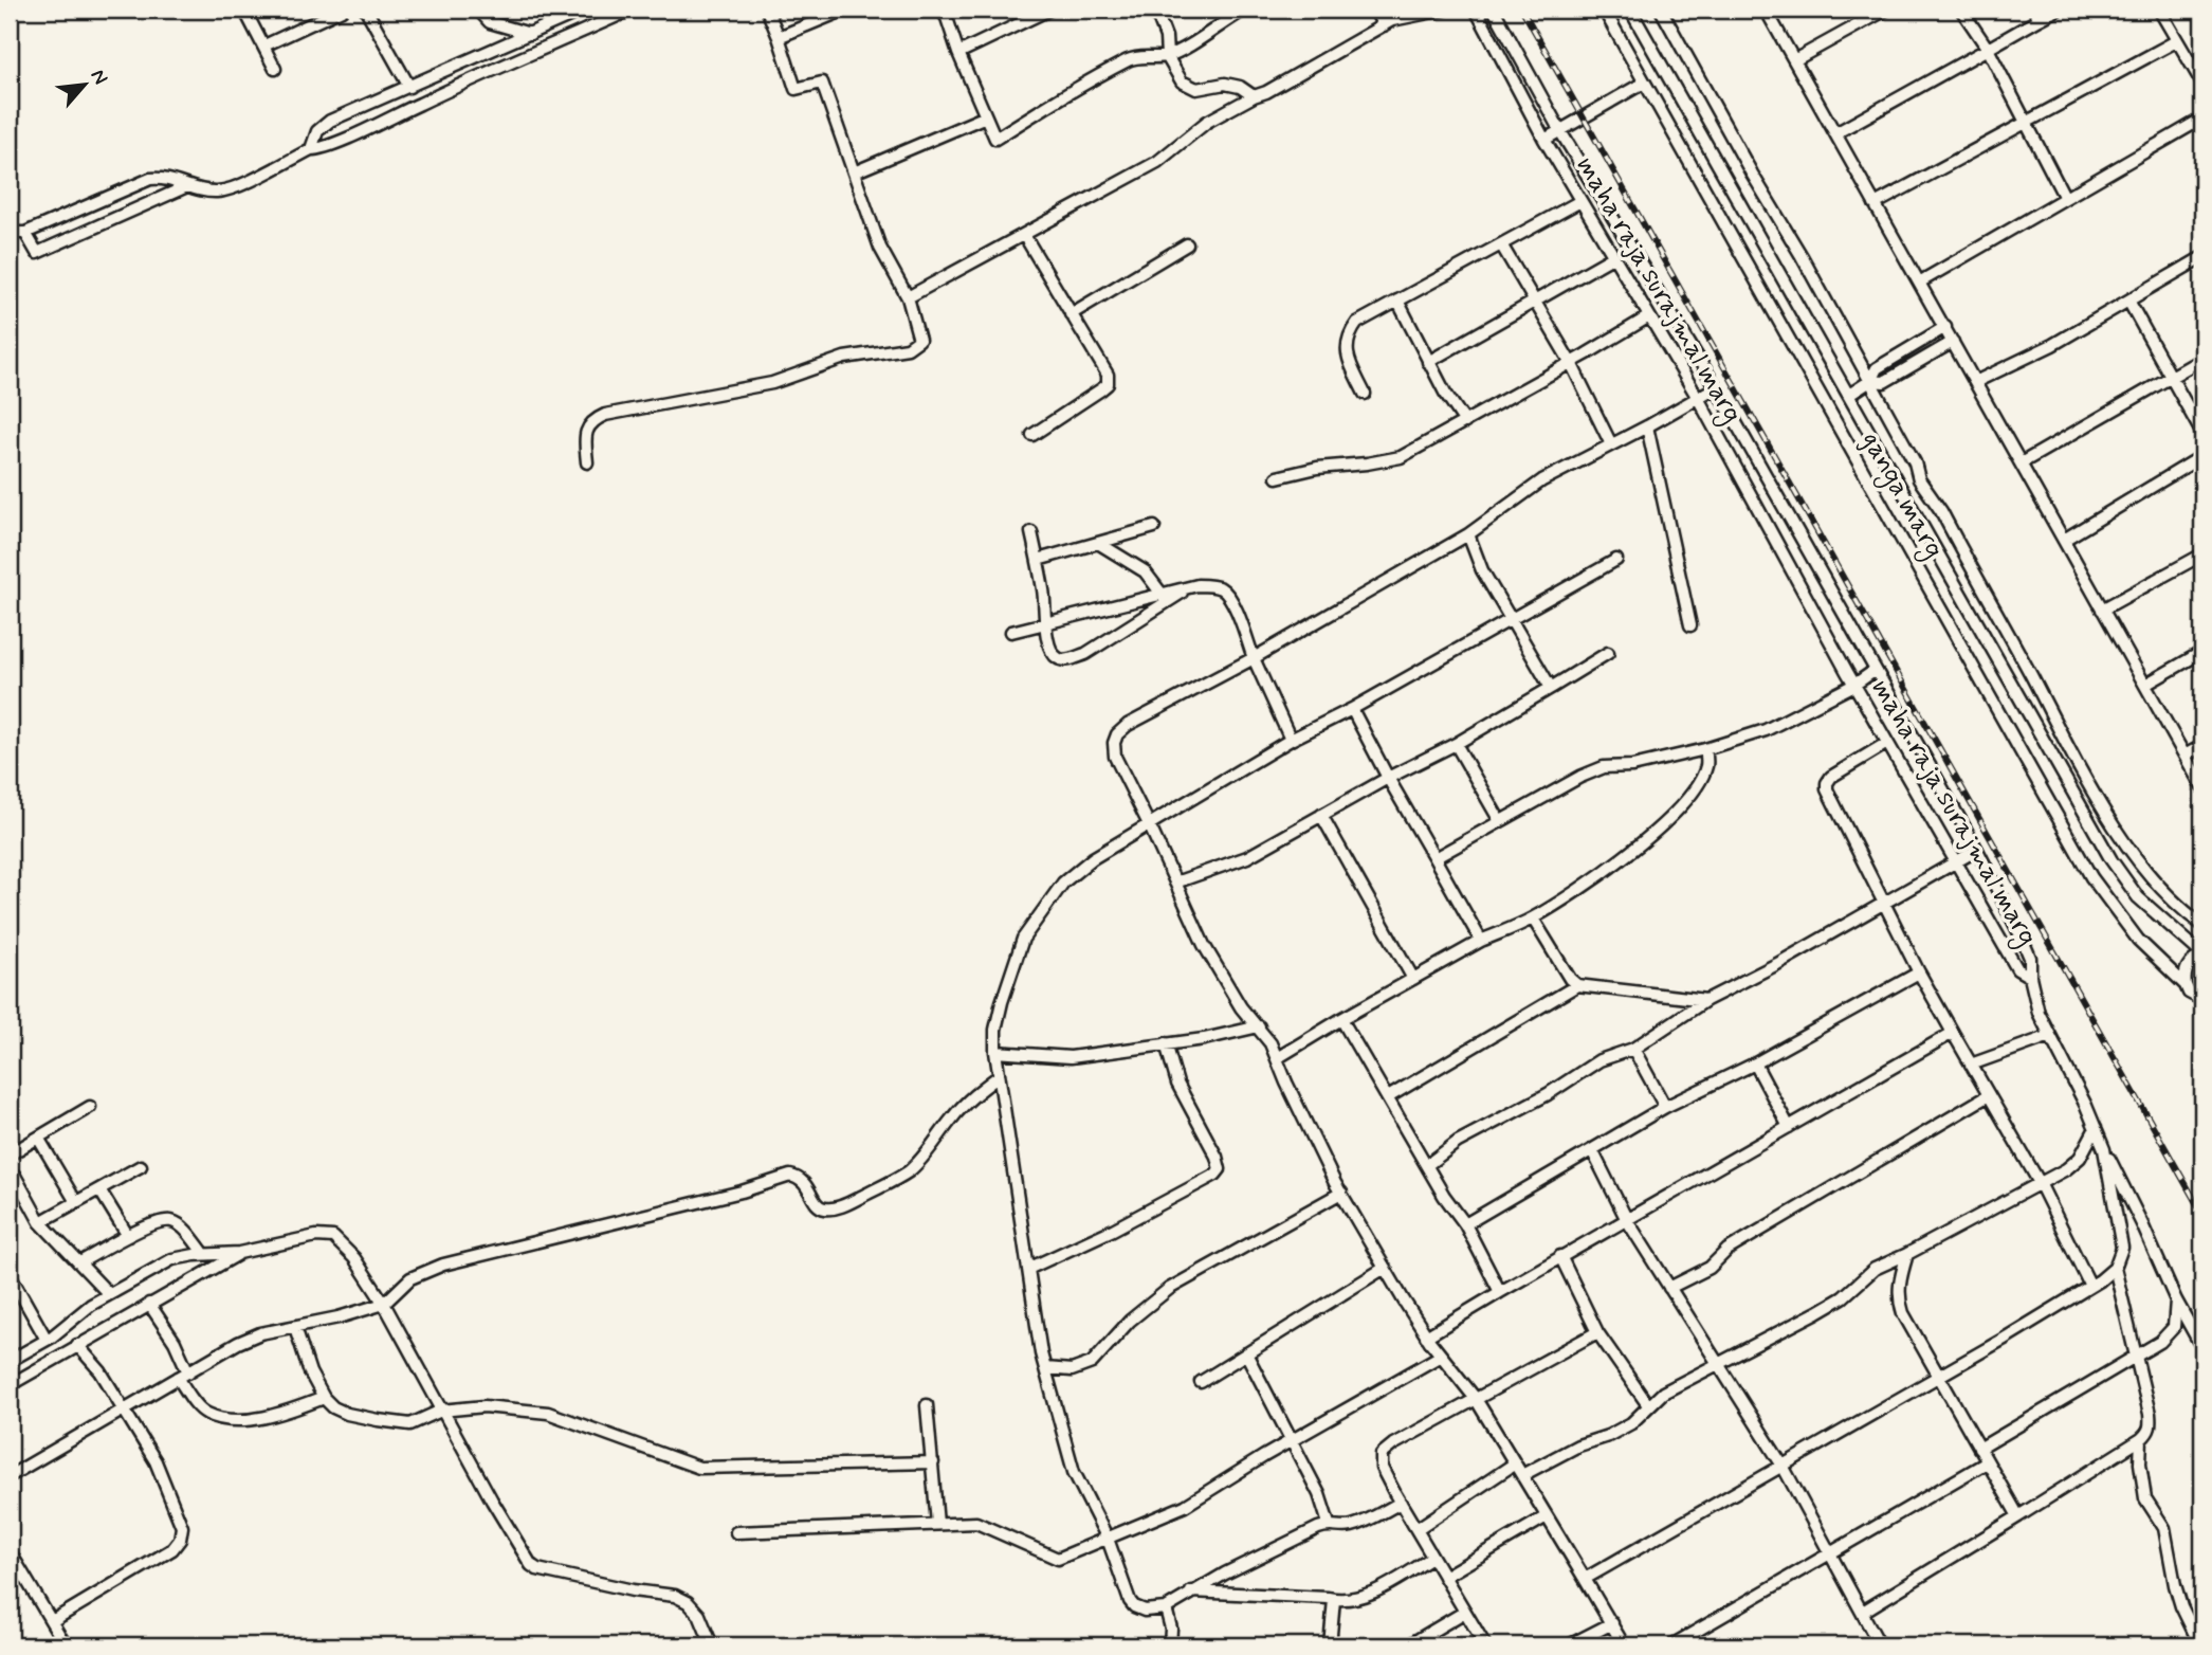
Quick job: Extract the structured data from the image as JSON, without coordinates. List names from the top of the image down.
{
  "streets": {
    "street": ["maha raja surajmal marg", "ganga marg"]
  },
  "north": "top right"
}
